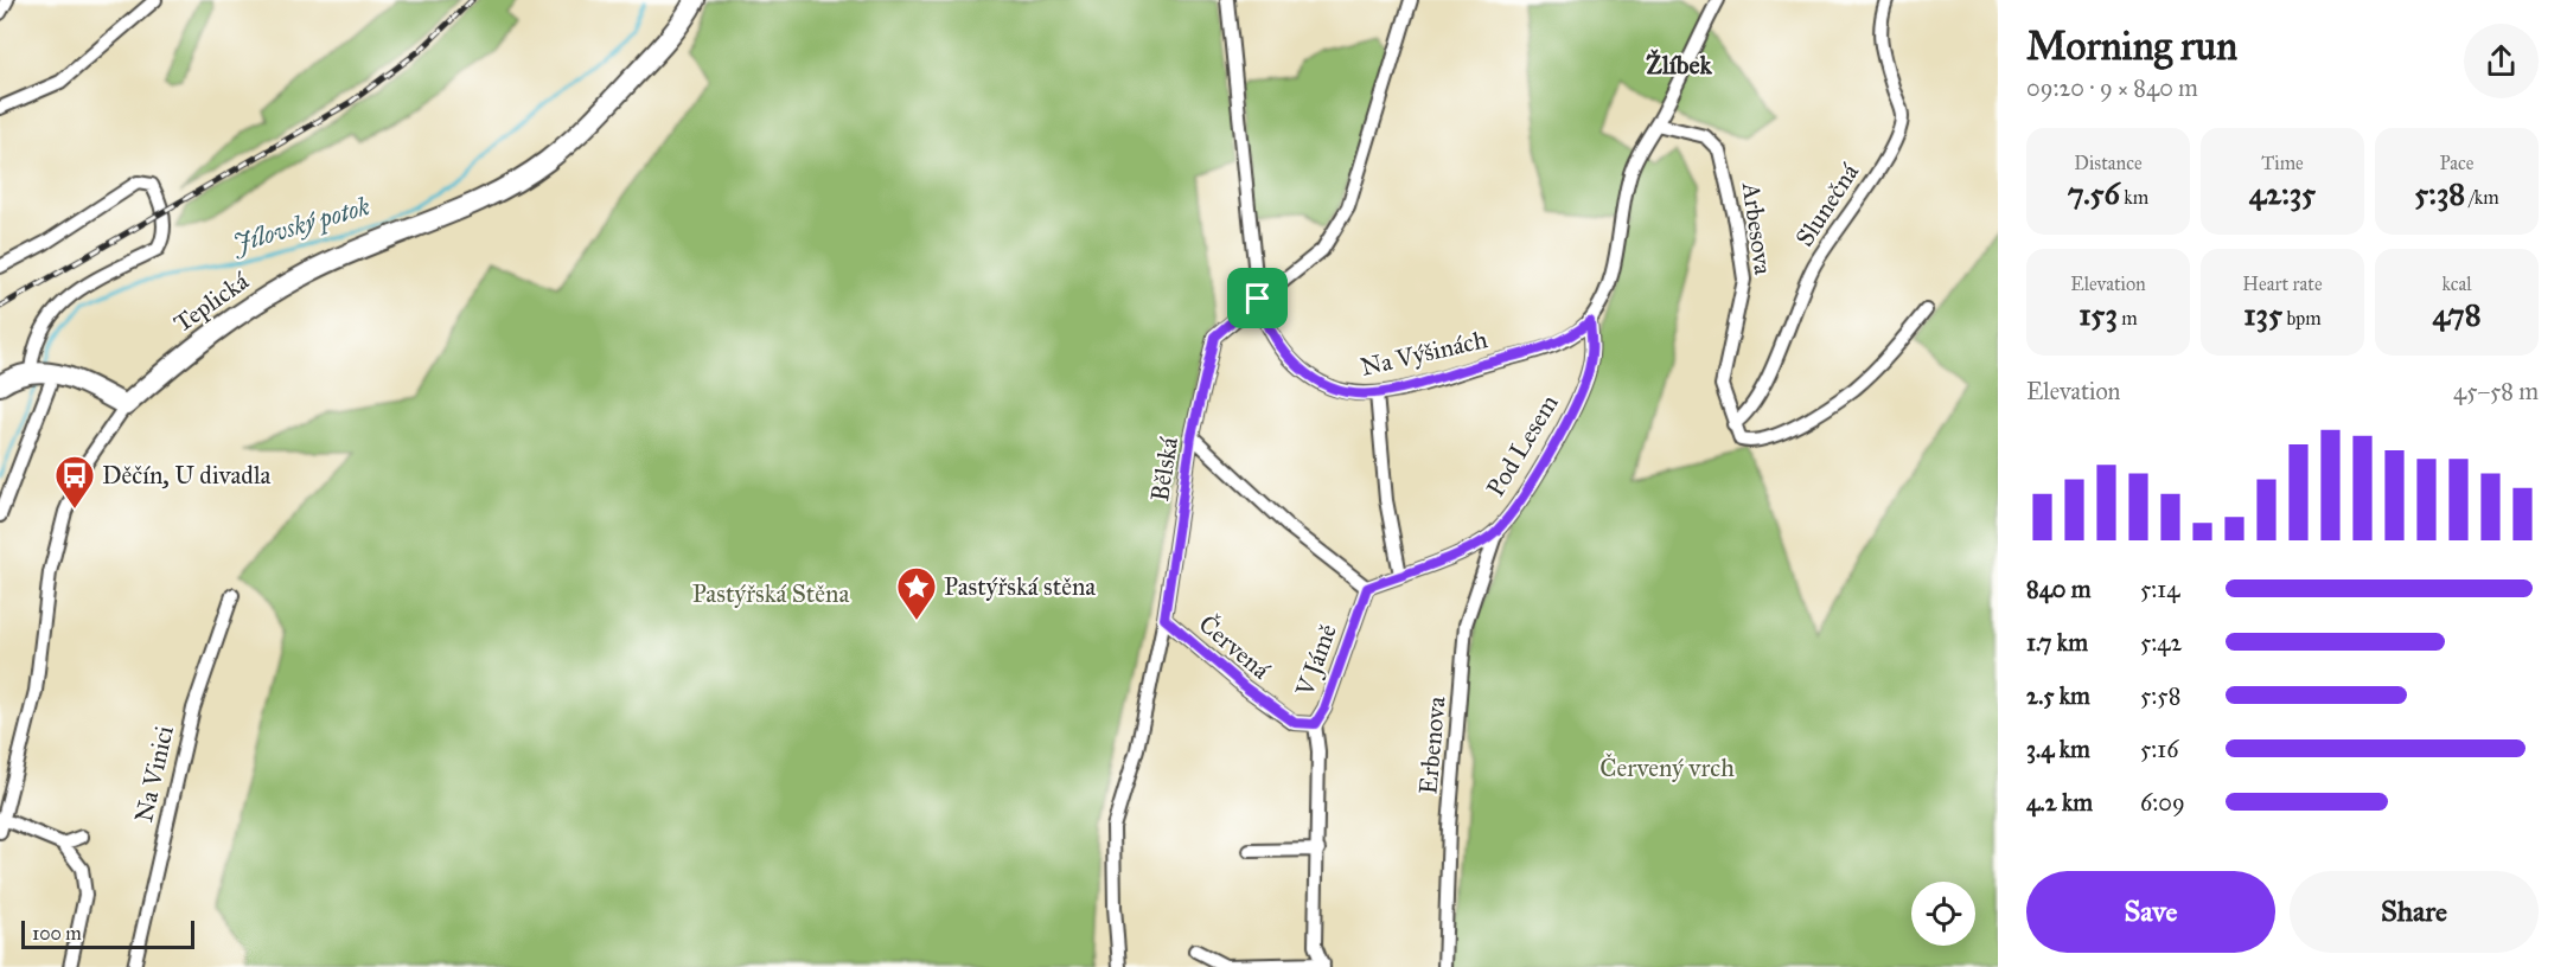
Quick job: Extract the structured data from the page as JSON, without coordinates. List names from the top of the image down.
{
  "streets": {
    "main road": ["Teplická"],
    "street": [
      "Slunečná",
      "Arbesova",
      "Na Výšinách",
      "Pod Lesem",
      "Bělská",
      "Červená",
      "V Jámě",
      "Erbenova",
      "Na Vinici"
    ]
  },
  "crossings": [
    ["Slunečná", "Arbesova"],
    ["Arbesova", "Na Výšinách"],
    ["Na Výšinách", "Pod Lesem"],
    ["Na Výšinách", "Bělská"],
    ["Pod Lesem", "Erbenova"],
    ["Bělská", "Červená"],
    ["Červená", "V Jámě"]
  ],
  "districts": ["Žlíbek"],
  "water": ["Jílovský potok"],
  "parks": ["Pastýřská Stěna", "Červený vrch"],
  "places": {
    "bus stop": ["Děčín, U divadla"],
    "place": ["Pastýřská stěna"]
  },
  "scale_bar": "100 m",
  "page": {
    "heading": ["Morning run", "09:20 · 9 × 840 m"],
    "stats": [
      ["Distance", "7.56 km"],
      ["Time", "42:35"],
      ["Pace", "5:38 /km"],
      ["Elevation", "153 m"],
      ["Heart rate", "135 bpm"],
      ["kcal", "478"]
    ],
    "chart": ["Elevation", "45–58 m"],
    "list": [
      {
        "name": "840 m",
        "note": "5:14"
      },
      {
        "name": "1.7 km",
        "note": "5:42"
      },
      {
        "name": "2.5 km",
        "note": "5:58"
      },
      {
        "name": "3.4 km",
        "note": "5:16"
      },
      {
        "name": "4.2 km",
        "note": "6:09"
      }
    ],
    "buttons": ["Save", "Share"],
    "scale": "100 m"
  }
}
